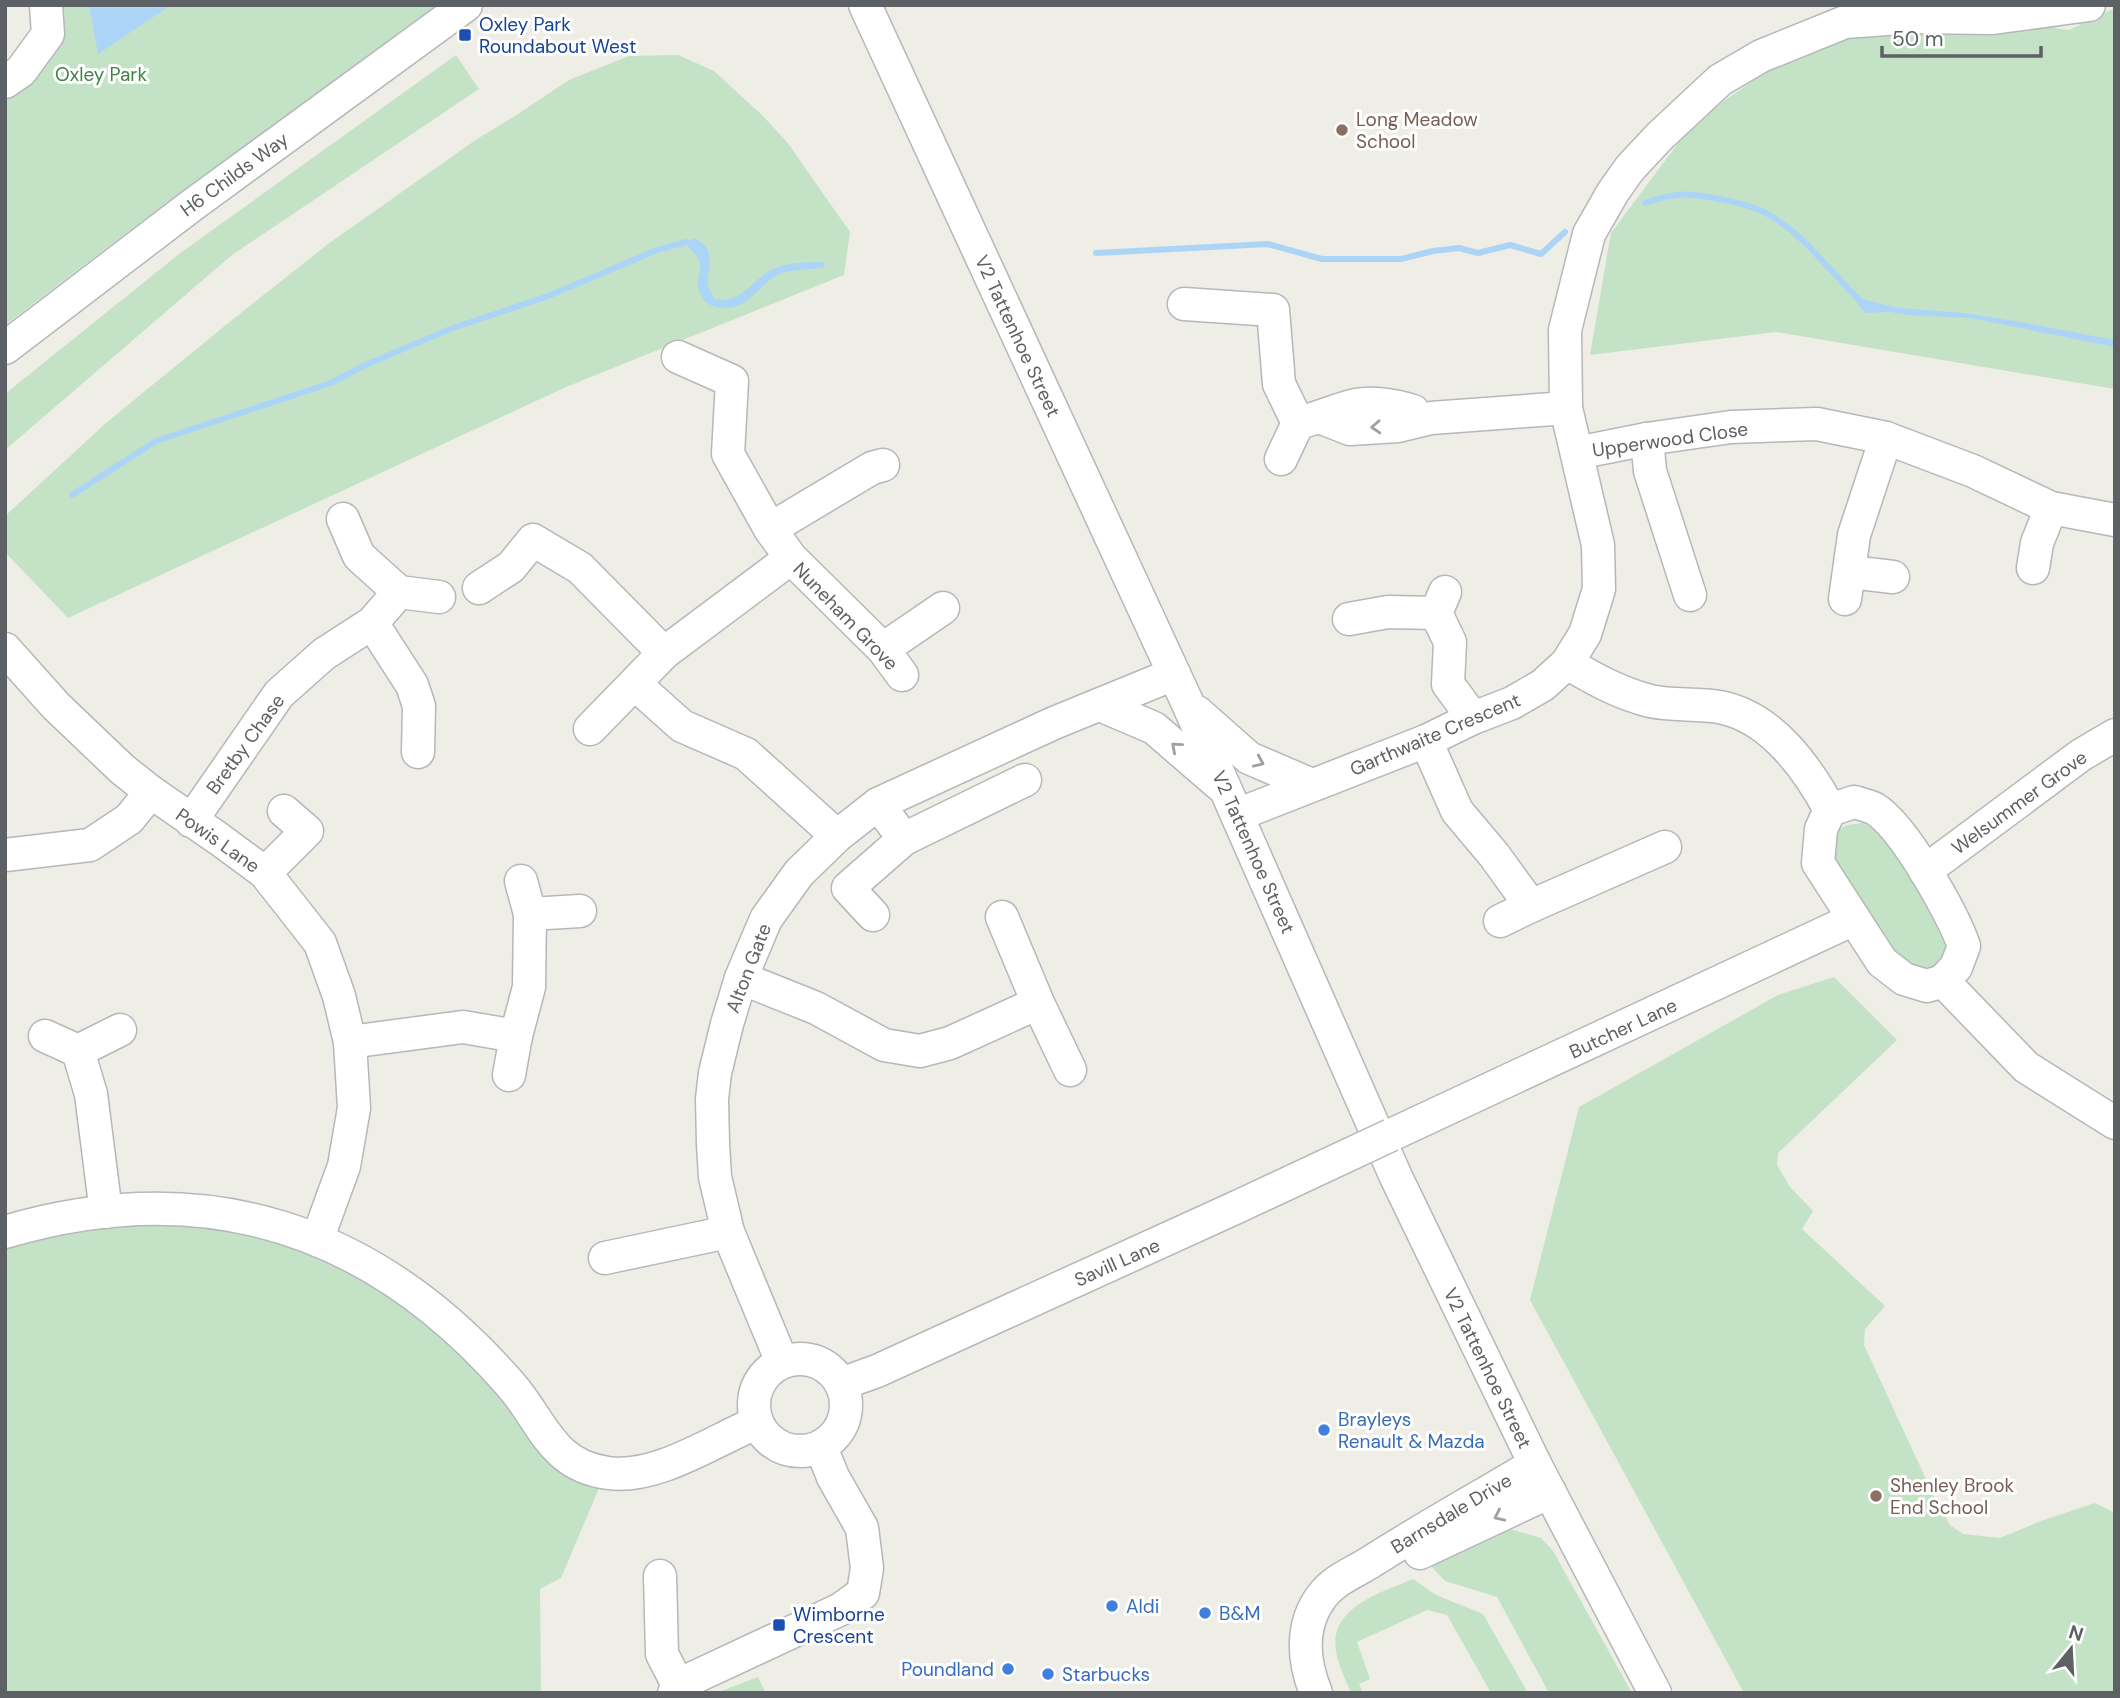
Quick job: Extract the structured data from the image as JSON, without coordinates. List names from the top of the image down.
{
  "streets": {
    "street": [
      "H6 Childs Way",
      "V2 Tattenhoe Street",
      "Upperwood Close",
      "Nuneham Grove",
      "Garthwaite Crescent",
      "Bretby Chase",
      "Welsummer Grove",
      "Powis Lane",
      "Alton Gate",
      "Butcher Lane",
      "Savill Lane",
      "Barnsdale Drive"
    ]
  },
  "crossings": [
    ["V2 Tattenhoe Street", "Garthwaite Crescent"],
    ["V2 Tattenhoe Street", "Alton Gate"],
    ["V2 Tattenhoe Street", "Barnsdale Drive"],
    ["Upperwood Close", "Garthwaite Crescent"],
    ["Bretby Chase", "Powis Lane"],
    ["Alton Gate", "Savill Lane"],
    ["Butcher Lane", "Savill Lane"]
  ],
  "parks": ["Oxley Park"],
  "places": {
    "transit": ["Oxley Park Roundabout West", "Wimborne Crescent"],
    "other": [
      "Long Meadow School",
      "Brayleys Renault & Mazda",
      "Shenley Brook End School",
      "Aldi",
      "B&M",
      "Poundland",
      "Starbucks"
    ]
  },
  "scale_bar": "50 m",
  "north": "top"
}
